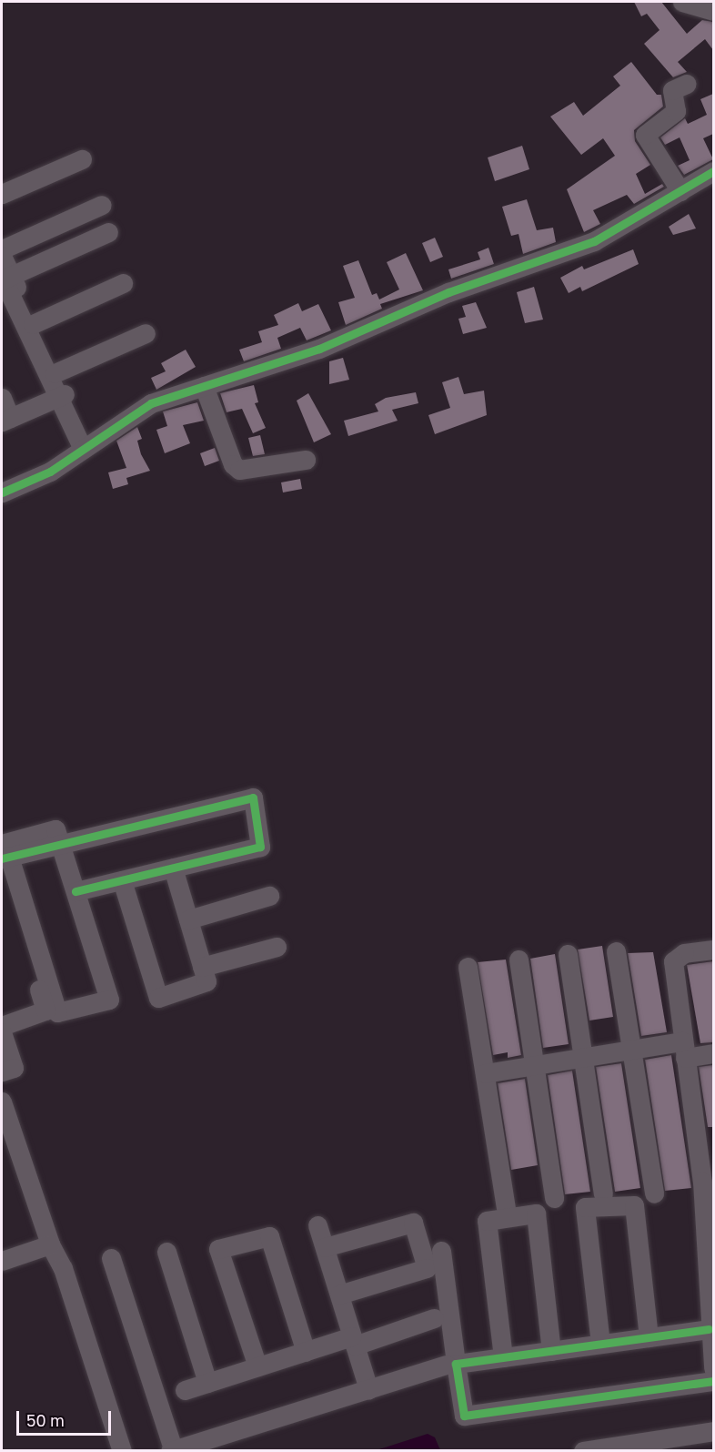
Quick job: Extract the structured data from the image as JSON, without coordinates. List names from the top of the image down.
{
  "scale_bar": "50 m"
}
